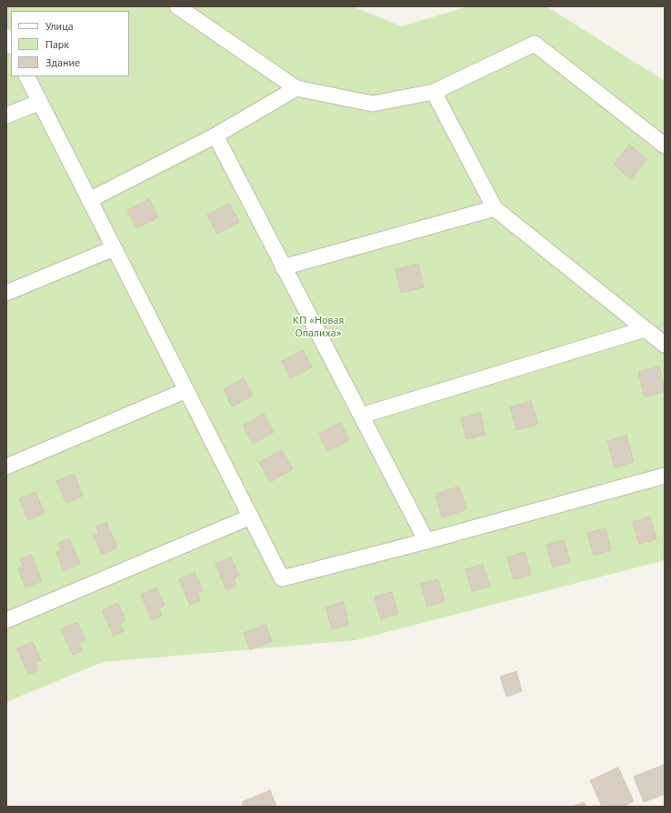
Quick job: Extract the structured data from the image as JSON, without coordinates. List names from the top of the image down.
{
  "parks": ["КП «Новая Опалиха»"],
  "legend": ["Улица", "Парк", "Здание"]
}
